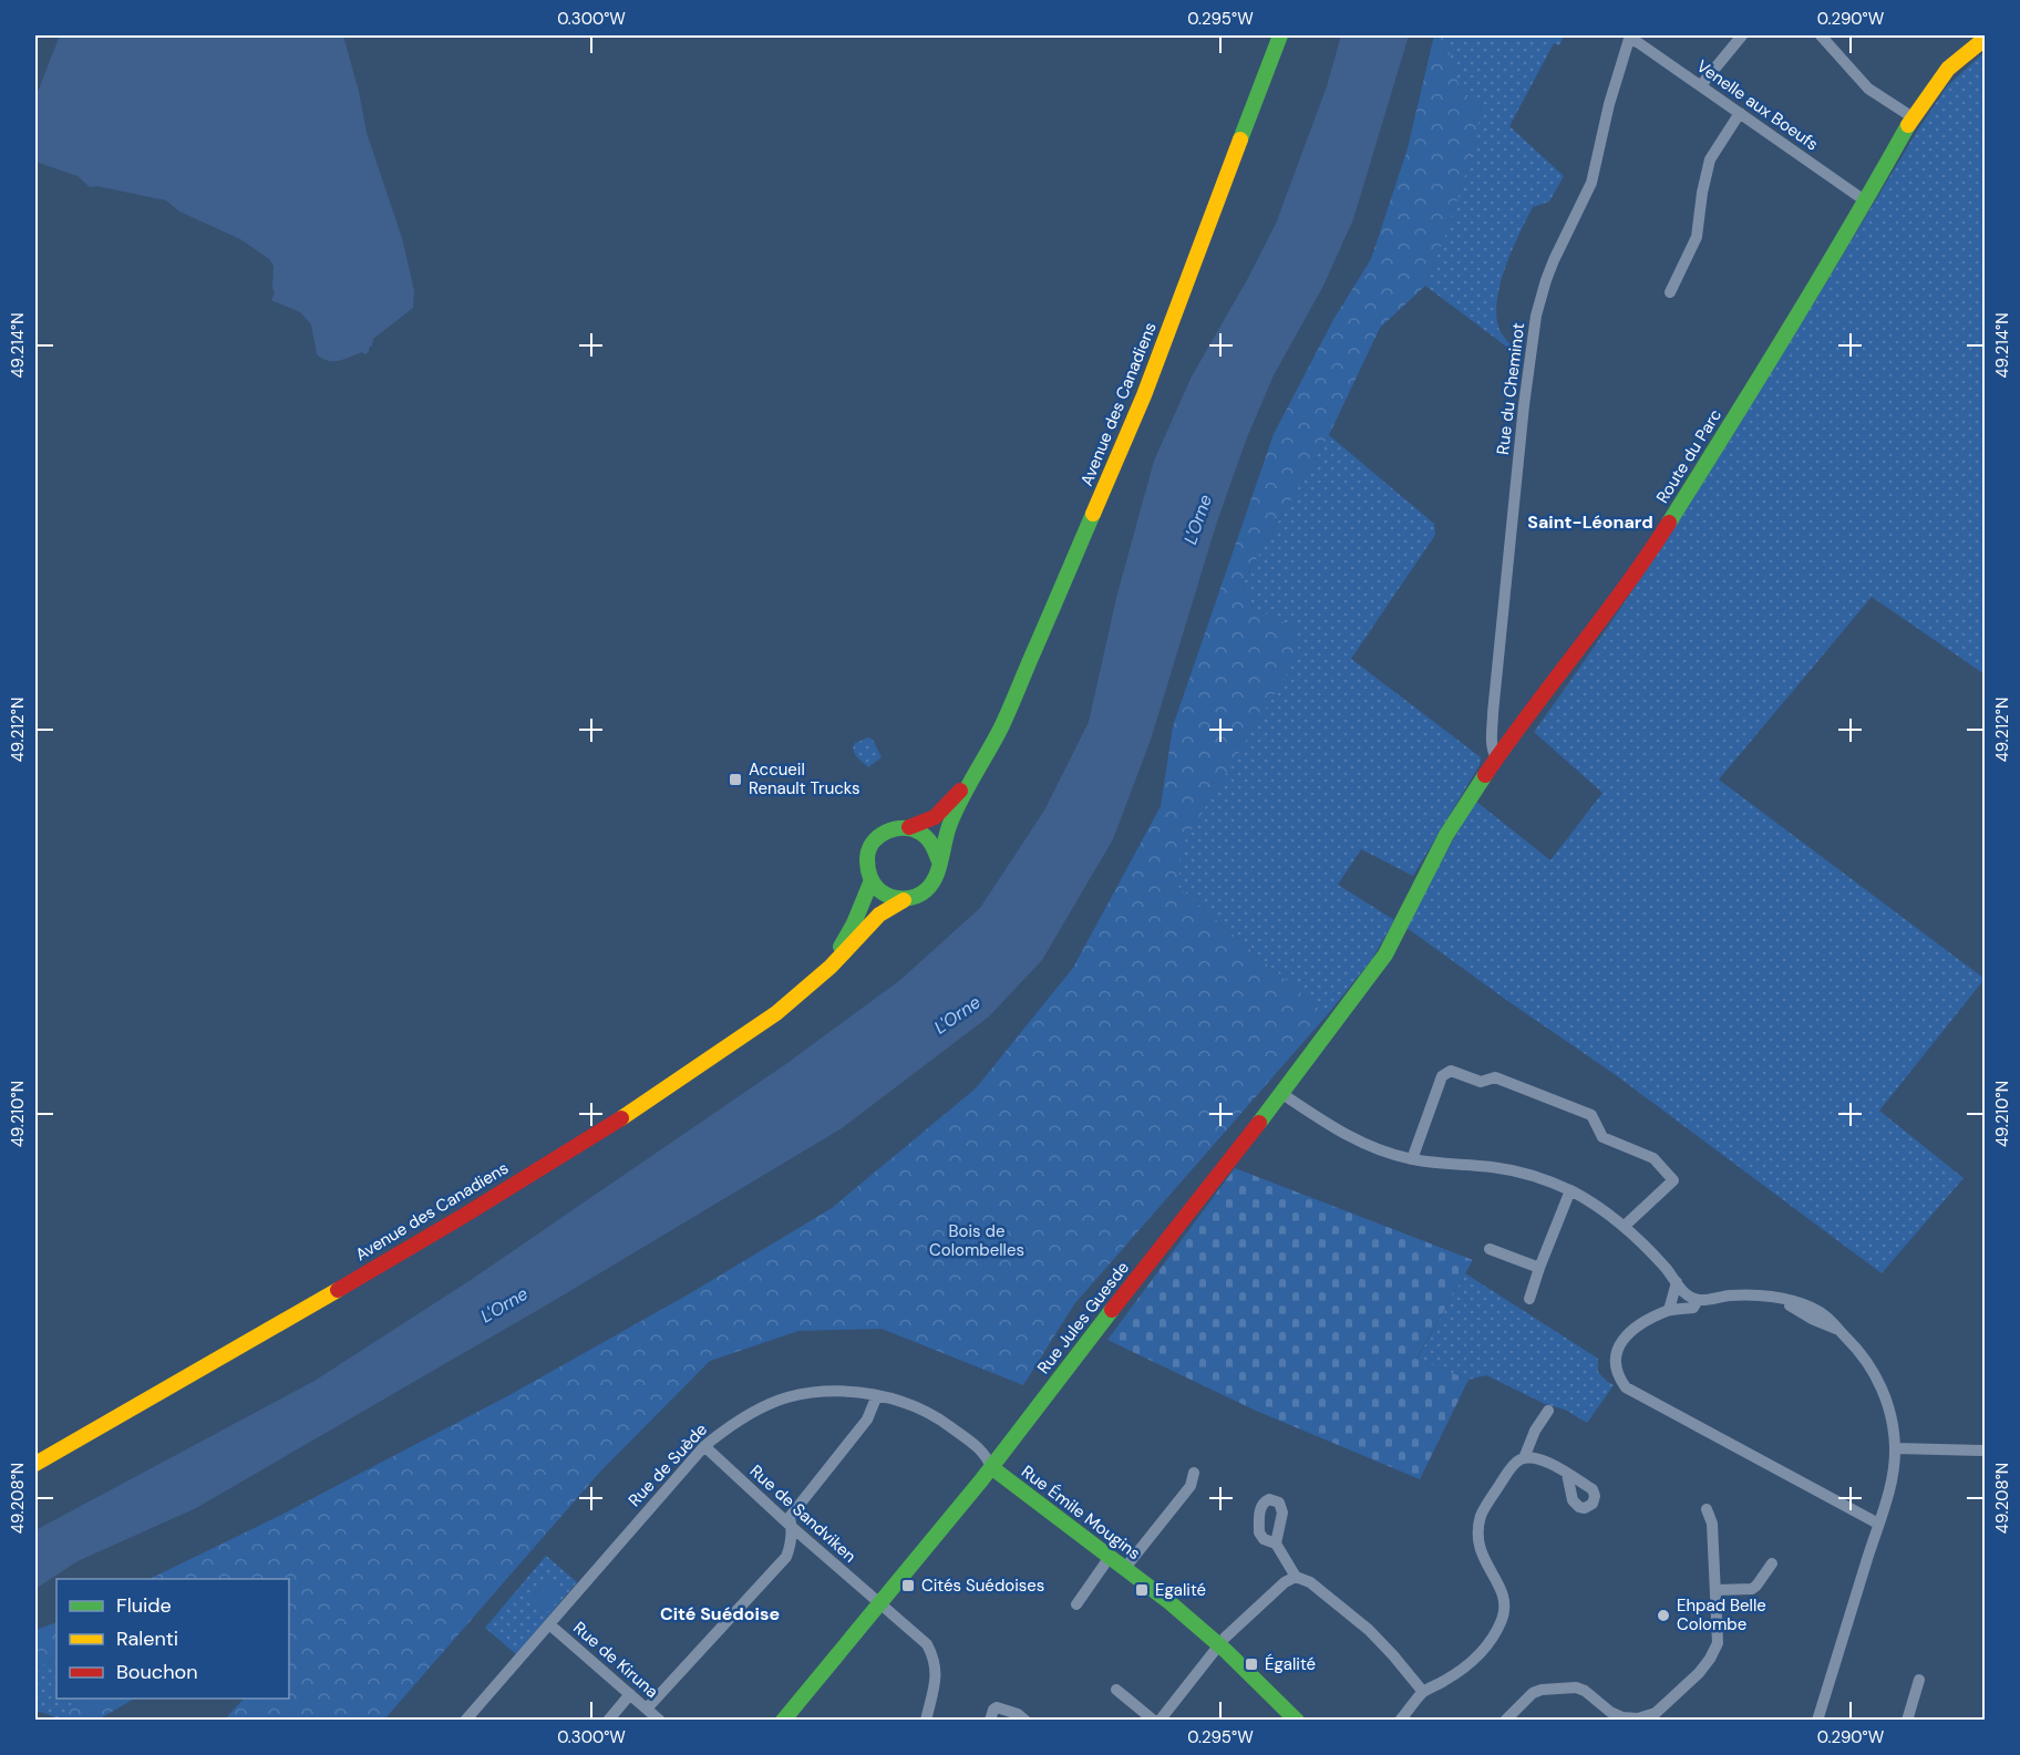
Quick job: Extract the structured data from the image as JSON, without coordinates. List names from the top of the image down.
{
  "streets": {
    "street": [
      "Venelle aux Boeufs",
      "Rue du Cheminot",
      "Avenue des Canadiens",
      "Route du Parc",
      "Rue Jules Guesde",
      "Rue de Suède",
      "Rue Émile Mougins",
      "Rue de Sandviken",
      "Rue de Kiruna"
    ]
  },
  "crossings": [
    ["Venelle aux Boeufs", "Rue du Cheminot"],
    ["Venelle aux Boeufs", "Route du Parc"],
    ["Rue du Cheminot", "Route du Parc"],
    ["Route du Parc", "Rue Jules Guesde"],
    ["Rue Jules Guesde", "Rue de Suède"],
    ["Rue Jules Guesde", "Rue Émile Mougins"],
    ["Rue Jules Guesde", "Rue de Sandviken"],
    ["Rue de Suède", "Rue Émile Mougins"],
    ["Rue de Suède", "Rue de Sandviken"],
    ["Rue de Suède", "Rue de Kiruna"]
  ],
  "districts": ["Saint-Léonard", "Cité Suédoise"],
  "water": ["L'Orne"],
  "parks": ["Bois de Colombelles"],
  "places": {
    "transit": [
      "Accueil Renault Trucks",
      "Cités Suédoises",
      "Egalité",
      "Égalité"
    ],
    "other": ["Ehpad Belle Colombe"]
  },
  "legend": ["Fluide", "Ralenti", "Bouchon"],
  "coordinates": [
    "0.300°W",
    "0.295°W",
    "0.290°W",
    "49.214°N",
    "49.212°N",
    "49.210°N",
    "49.208°N"
  ]
}
